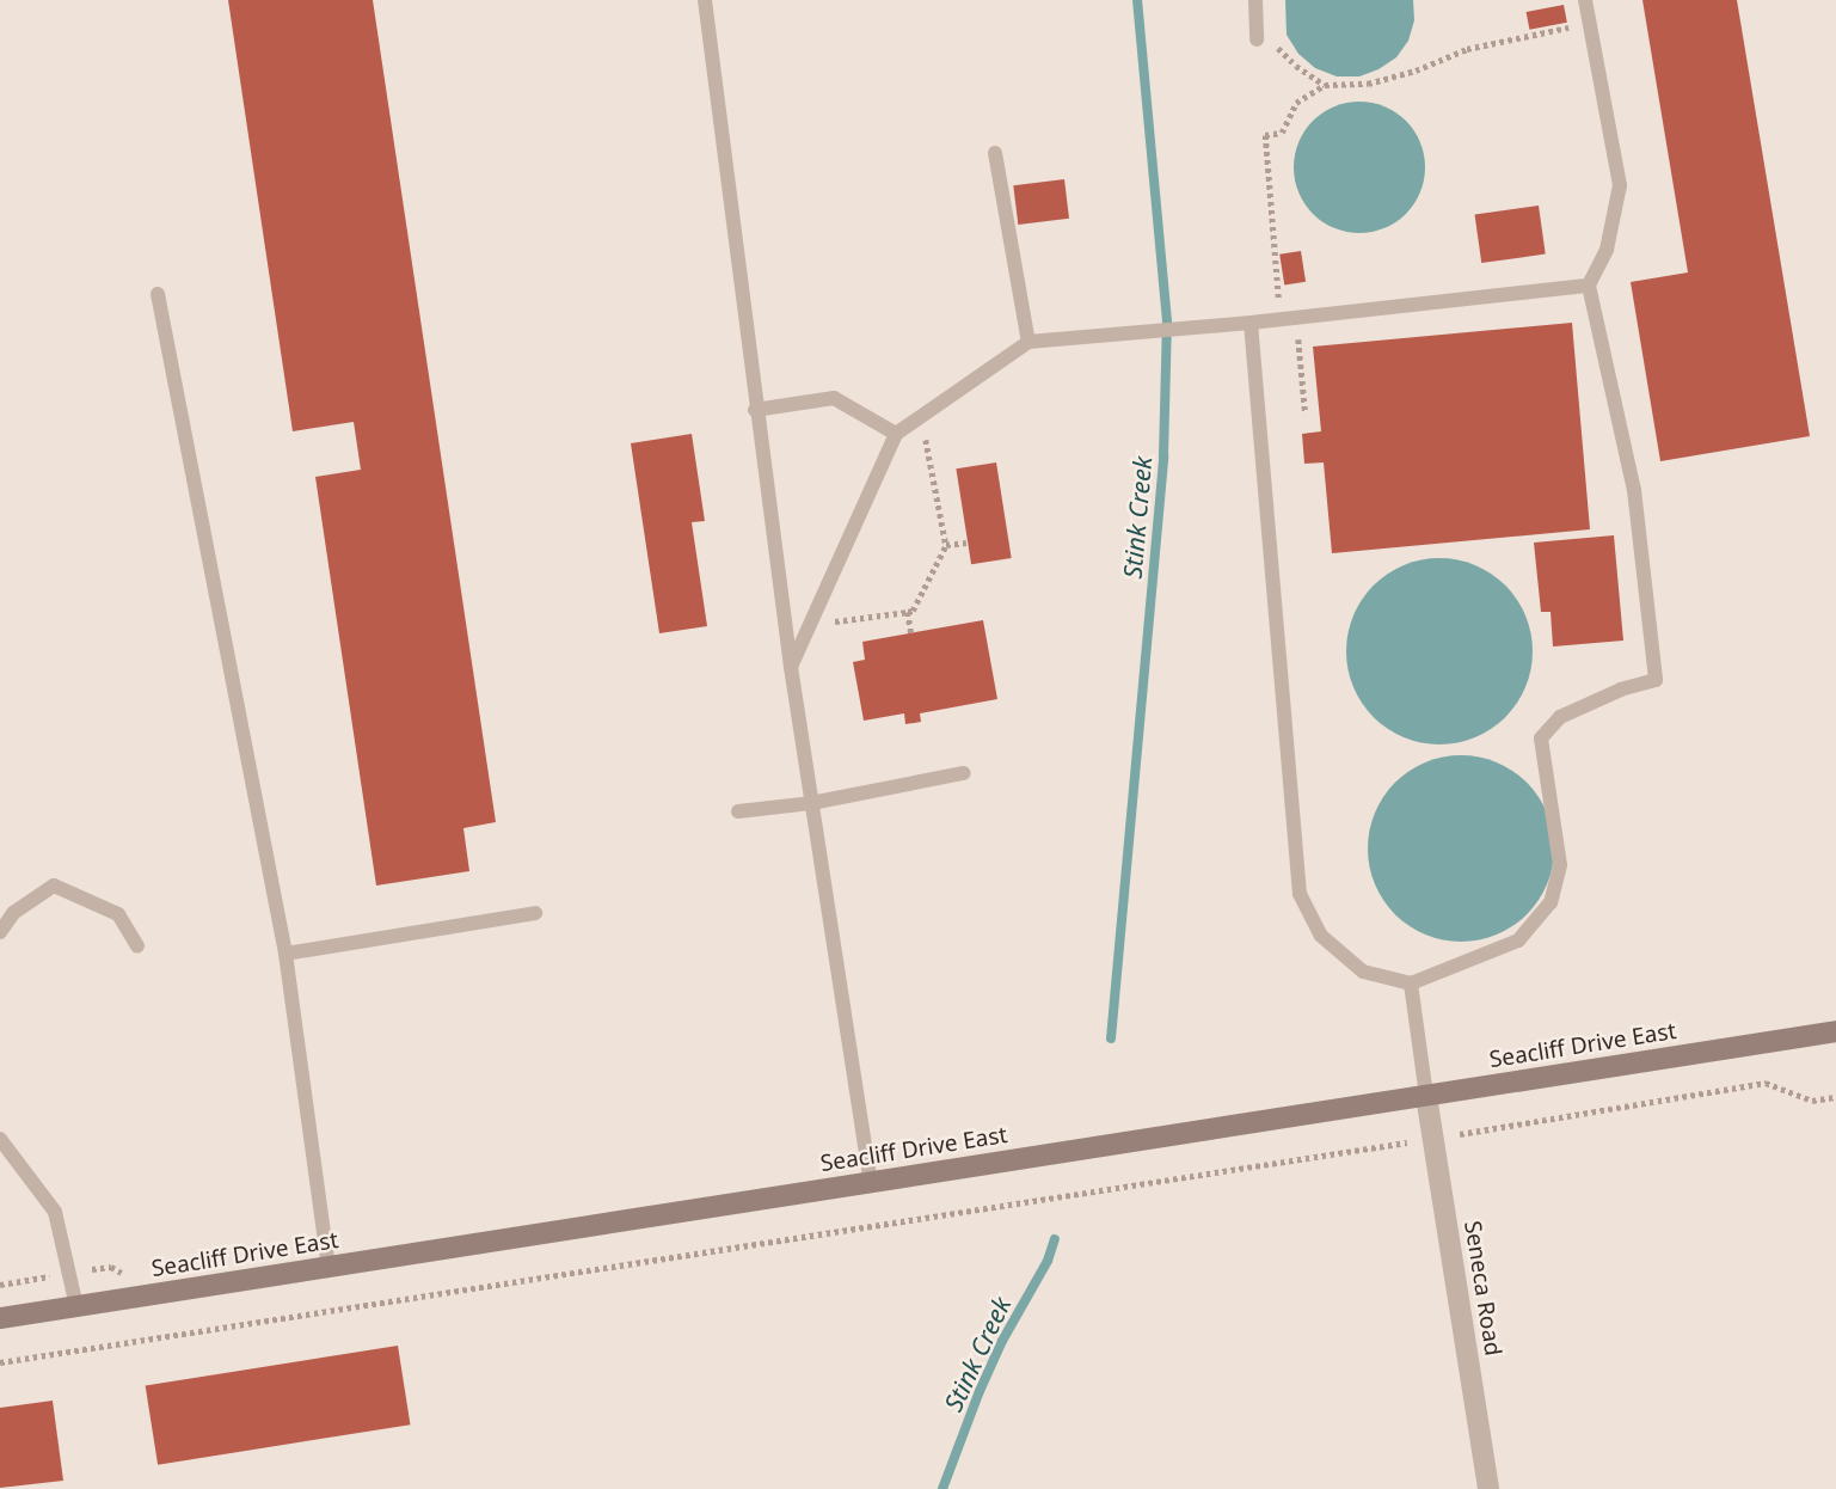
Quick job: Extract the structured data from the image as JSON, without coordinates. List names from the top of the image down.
{
  "streets": {
    "main road": ["Seacliff Drive East"],
    "street": ["Seneca Road"]
  },
  "crossings": [
    ["Seacliff Drive East", "Seneca Road"]
  ],
  "water": ["Stink Creek"]
}
